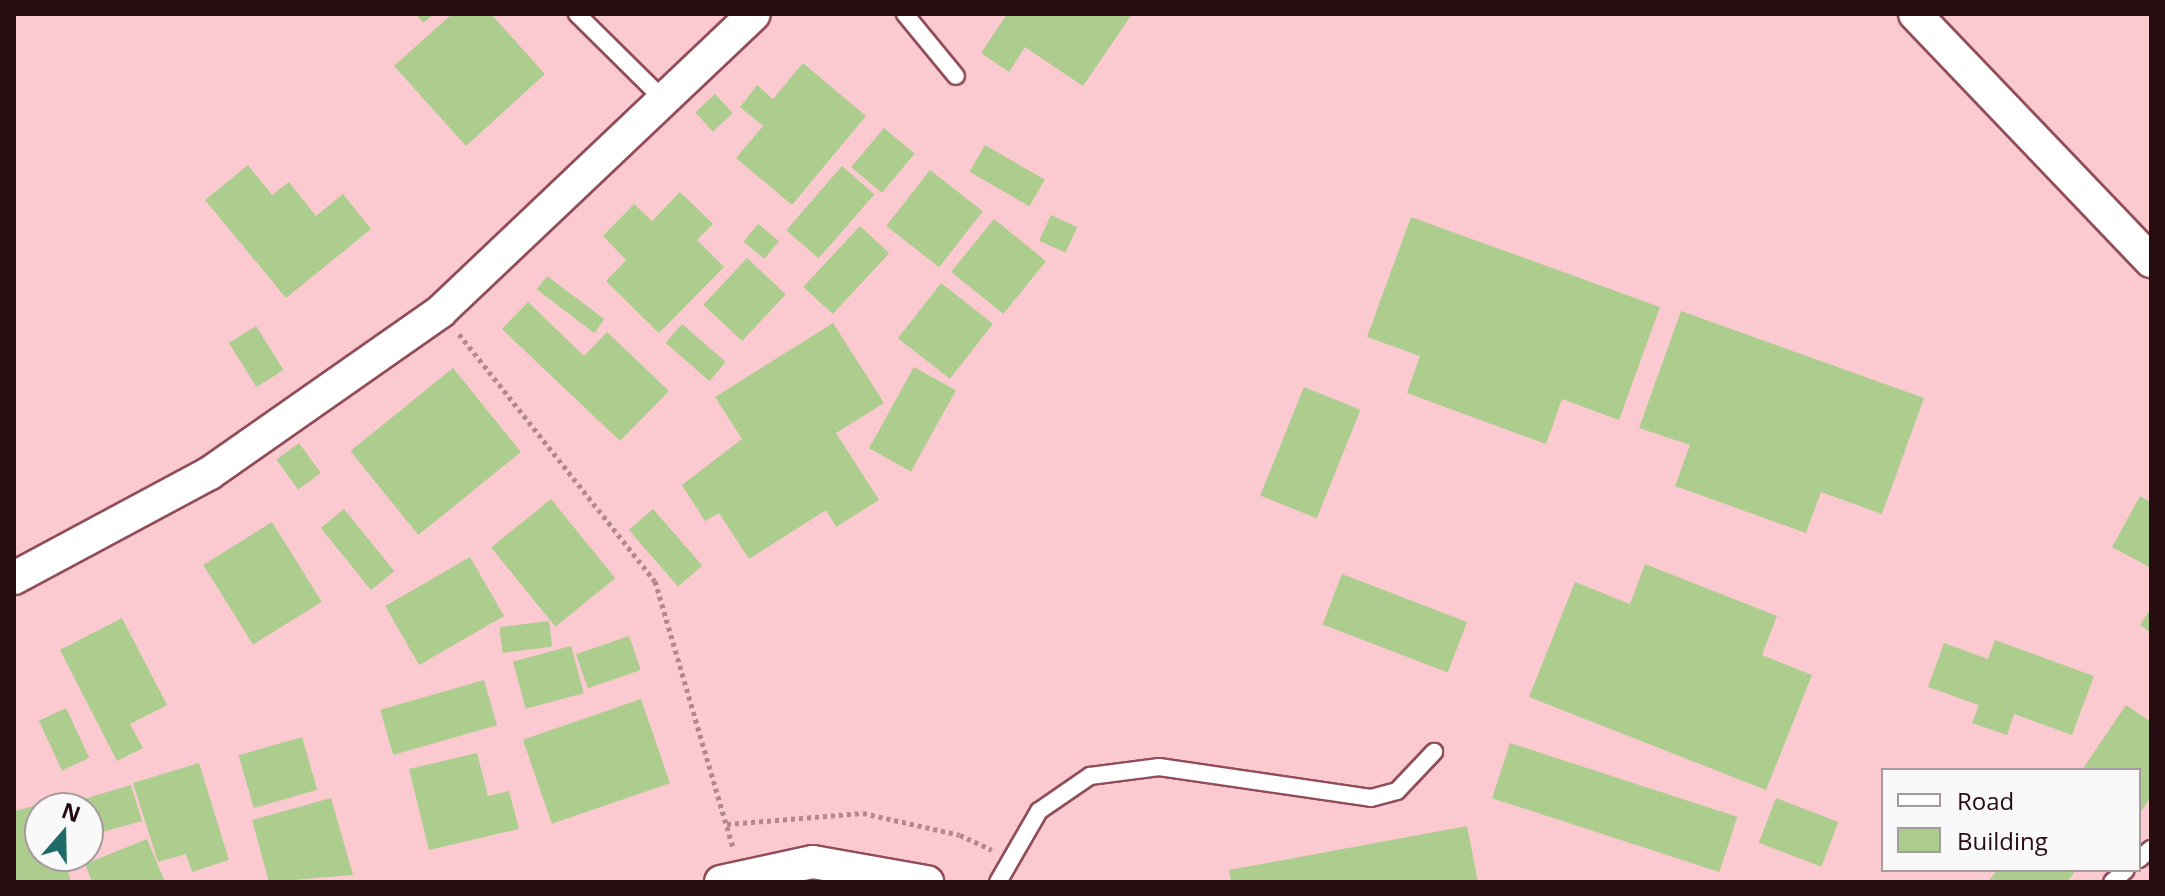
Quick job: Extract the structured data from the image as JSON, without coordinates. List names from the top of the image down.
{
  "legend": ["Road", "Building"],
  "north": "top"
}
